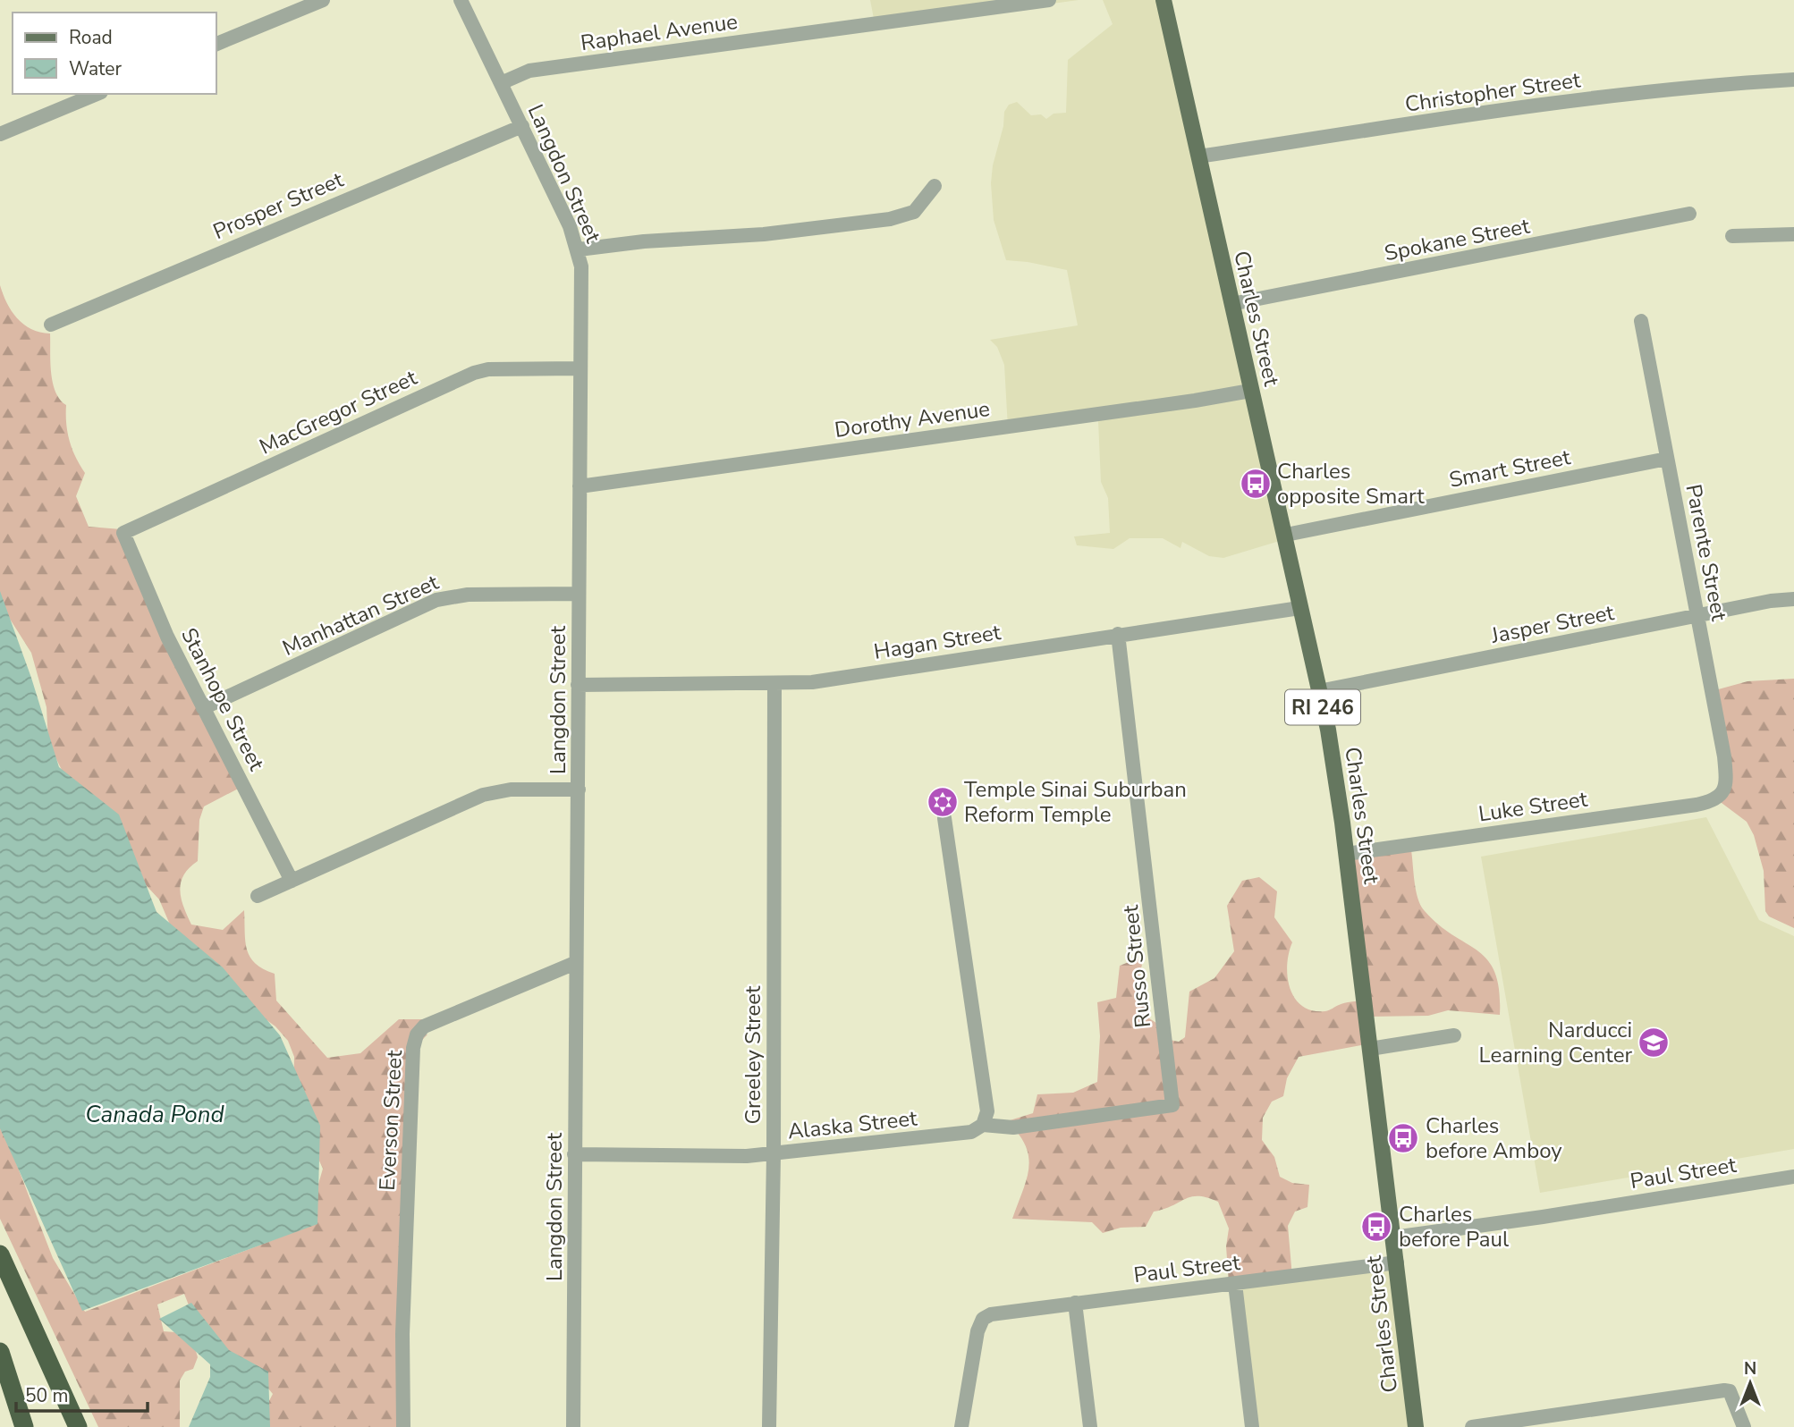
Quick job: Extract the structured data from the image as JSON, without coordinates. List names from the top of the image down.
{
  "streets": {
    "main road": ["Charles Street", "RI 246"],
    "street": [
      "Raphael Avenue",
      "Christopher Street",
      "Langdon Street",
      "Prosper Street",
      "Spokane Street",
      "MacGregor Street",
      "Dorothy Avenue",
      "Smart Street",
      "Parente Street",
      "Manhattan Street",
      "Jasper Street",
      "Hagan Street",
      "Stanhope Street",
      "Luke Street",
      "Russo Street",
      "Greeley Street",
      "Everson Street",
      "Alaska Street",
      "Paul Street"
    ]
  },
  "crossings": [
    ["Raphael Avenue", "Langdon Street"],
    ["Christopher Street", "Charles Street"],
    ["Langdon Street", "Prosper Street"],
    ["Langdon Street", "MacGregor Street"],
    ["Langdon Street", "Dorothy Avenue"],
    ["Langdon Street", "Manhattan Street"],
    ["Langdon Street", "Hagan Street"],
    ["Langdon Street", "Everson Street"],
    ["Langdon Street", "Alaska Street"],
    ["Spokane Street", "Charles Street"],
    ["Charles Street", "Dorothy Avenue"],
    ["Charles Street", "Smart Street"],
    ["Charles Street", "Jasper Street"],
    ["Charles Street", "Hagan Street"],
    ["Charles Street", "Luke Street"],
    ["Charles Street", "Paul Street"],
    ["MacGregor Street", "Stanhope Street"],
    ["Smart Street", "Parente Street"],
    ["Parente Street", "Jasper Street"],
    ["Parente Street", "Luke Street"],
    ["Manhattan Street", "Stanhope Street"],
    ["Hagan Street", "Russo Street"],
    ["Hagan Street", "Greeley Street"],
    ["Russo Street", "Alaska Street"],
    ["Greeley Street", "Alaska Street"]
  ],
  "water": ["Canada Pond"],
  "places": {
    "bus stop": ["Charles opposite Smart", "Charles before Amboy", "Charles before Paul"],
    "synagogue": ["Temple Sinai Suburban Reform Temple"],
    "school or university": ["Narducci Learning Center"]
  },
  "legend": ["Road", "Water"],
  "scale_bar": "50 m",
  "north": "top"
}
